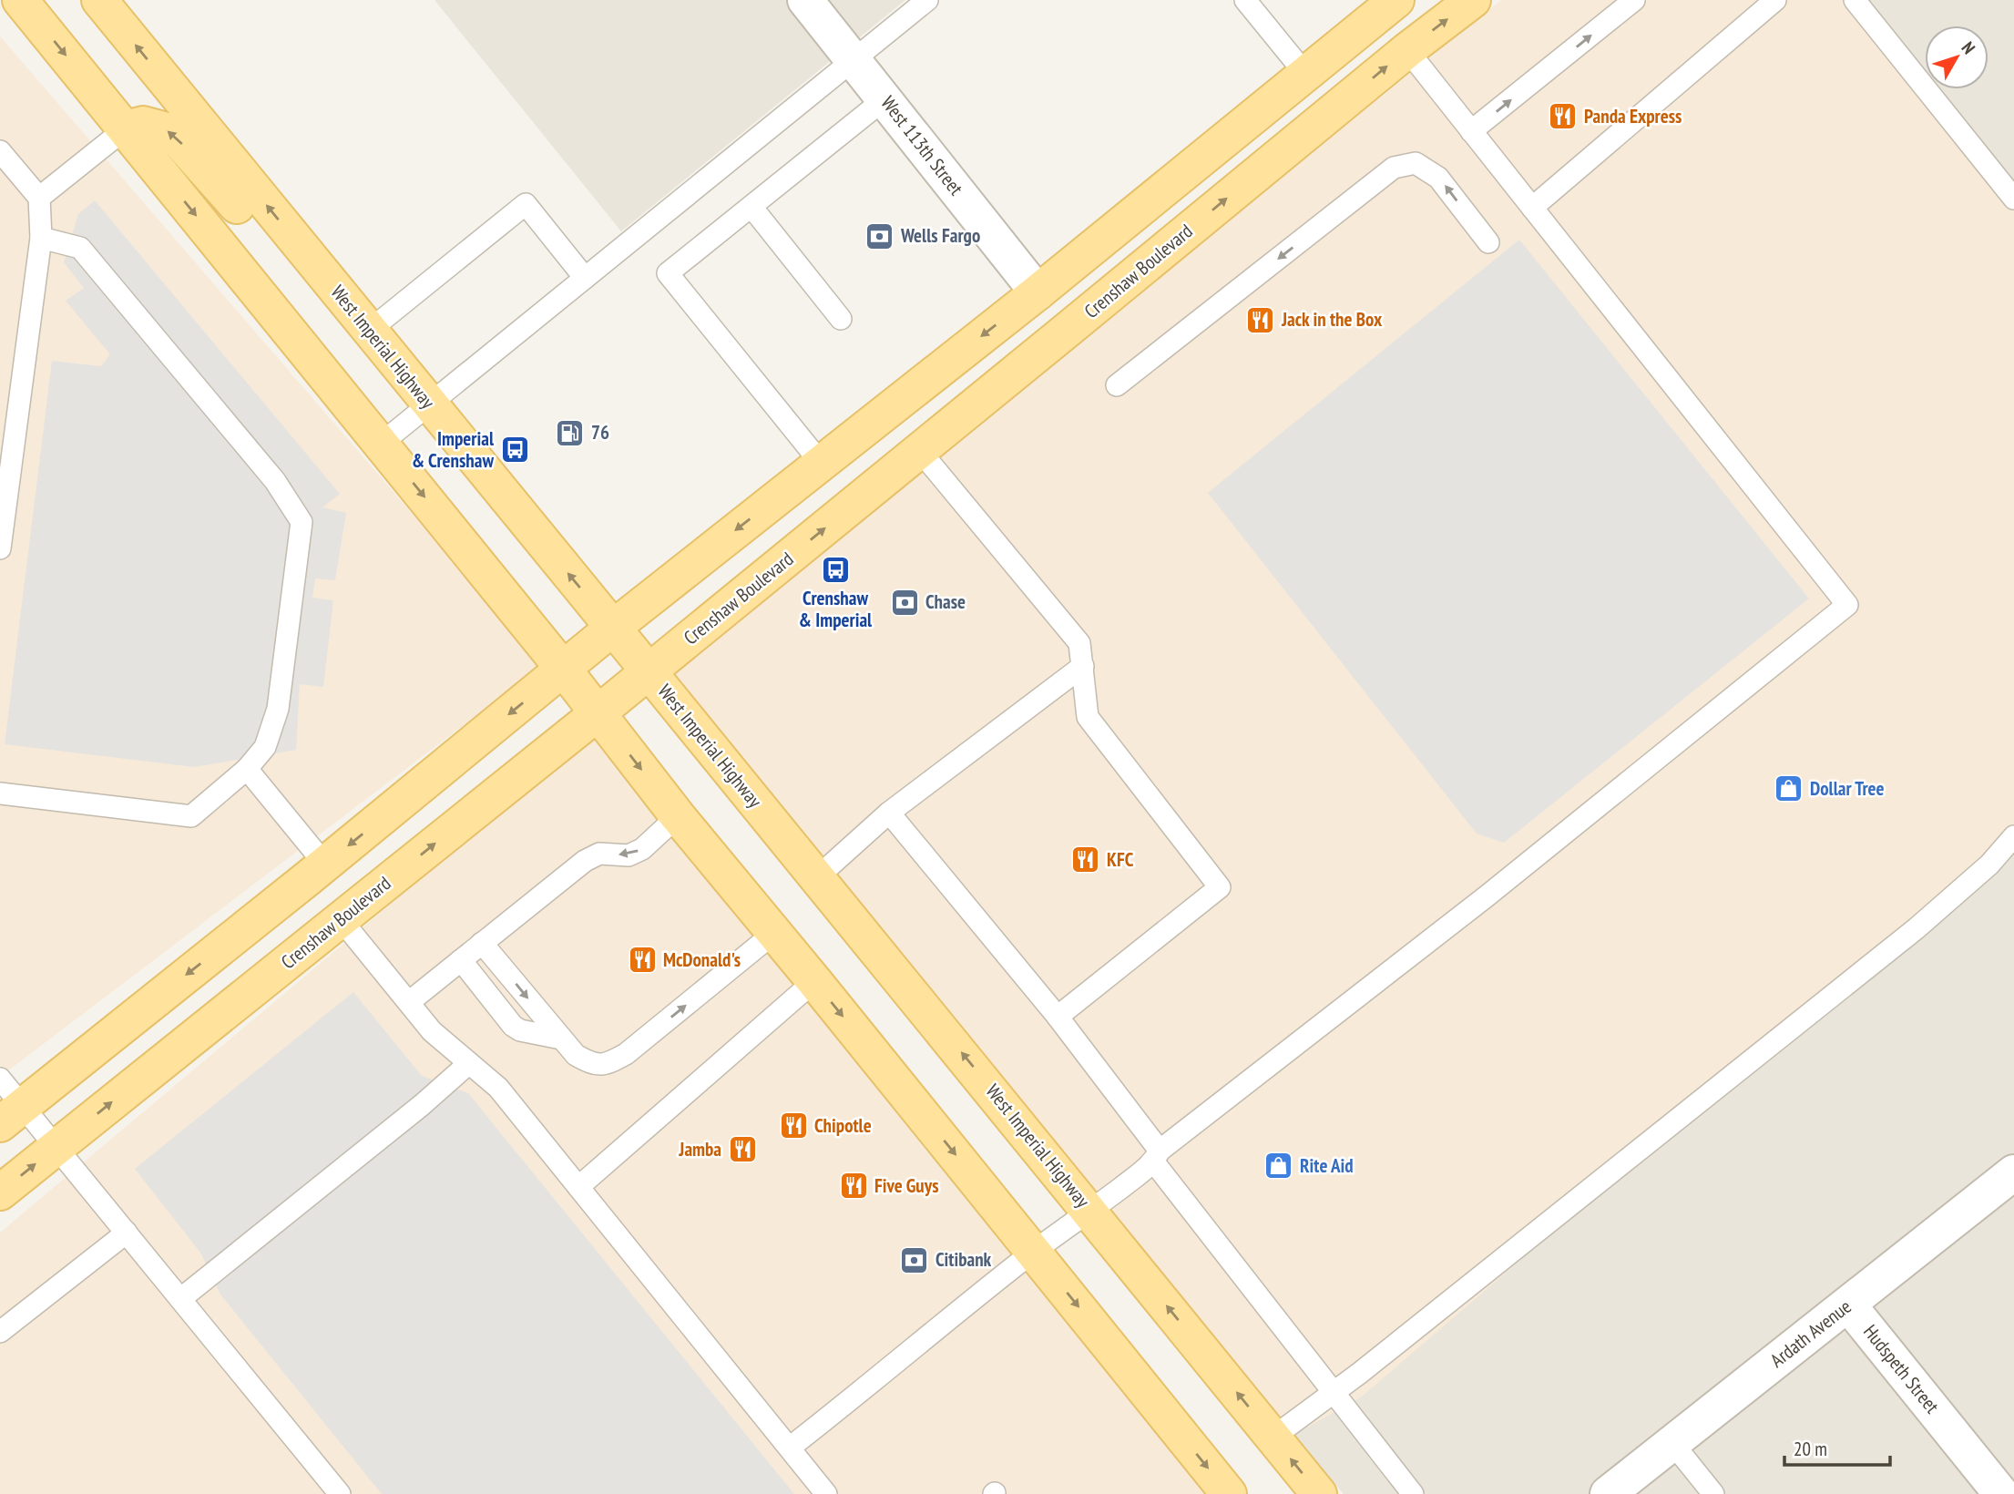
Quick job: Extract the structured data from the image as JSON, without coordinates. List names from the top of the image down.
{
  "streets": {
    "main road": ["Crenshaw Boulevard", "West Imperial Highway"],
    "street": ["West 113th Street", "Ardath Avenue", "Hudspeth Street"]
  },
  "crossings": [
    ["Crenshaw Boulevard", "West Imperial Highway"],
    ["Ardath Avenue", "Hudspeth Street"]
  ],
  "places": {
    "restaurant": [
      "Panda Express",
      "Jack in the Box",
      "KFC",
      "McDonald's",
      "Chipotle",
      "Jamba",
      "Five Guys"
    ],
    "bank": ["Wells Fargo", "Chase", "Citibank"],
    "fuel station": ["76"],
    "bus stop": ["Imperial & Crenshaw", "Crenshaw & Imperial"],
    "shop": ["Dollar Tree", "Rite Aid"]
  },
  "scale_bar": "20 m",
  "north": "top right"
}
